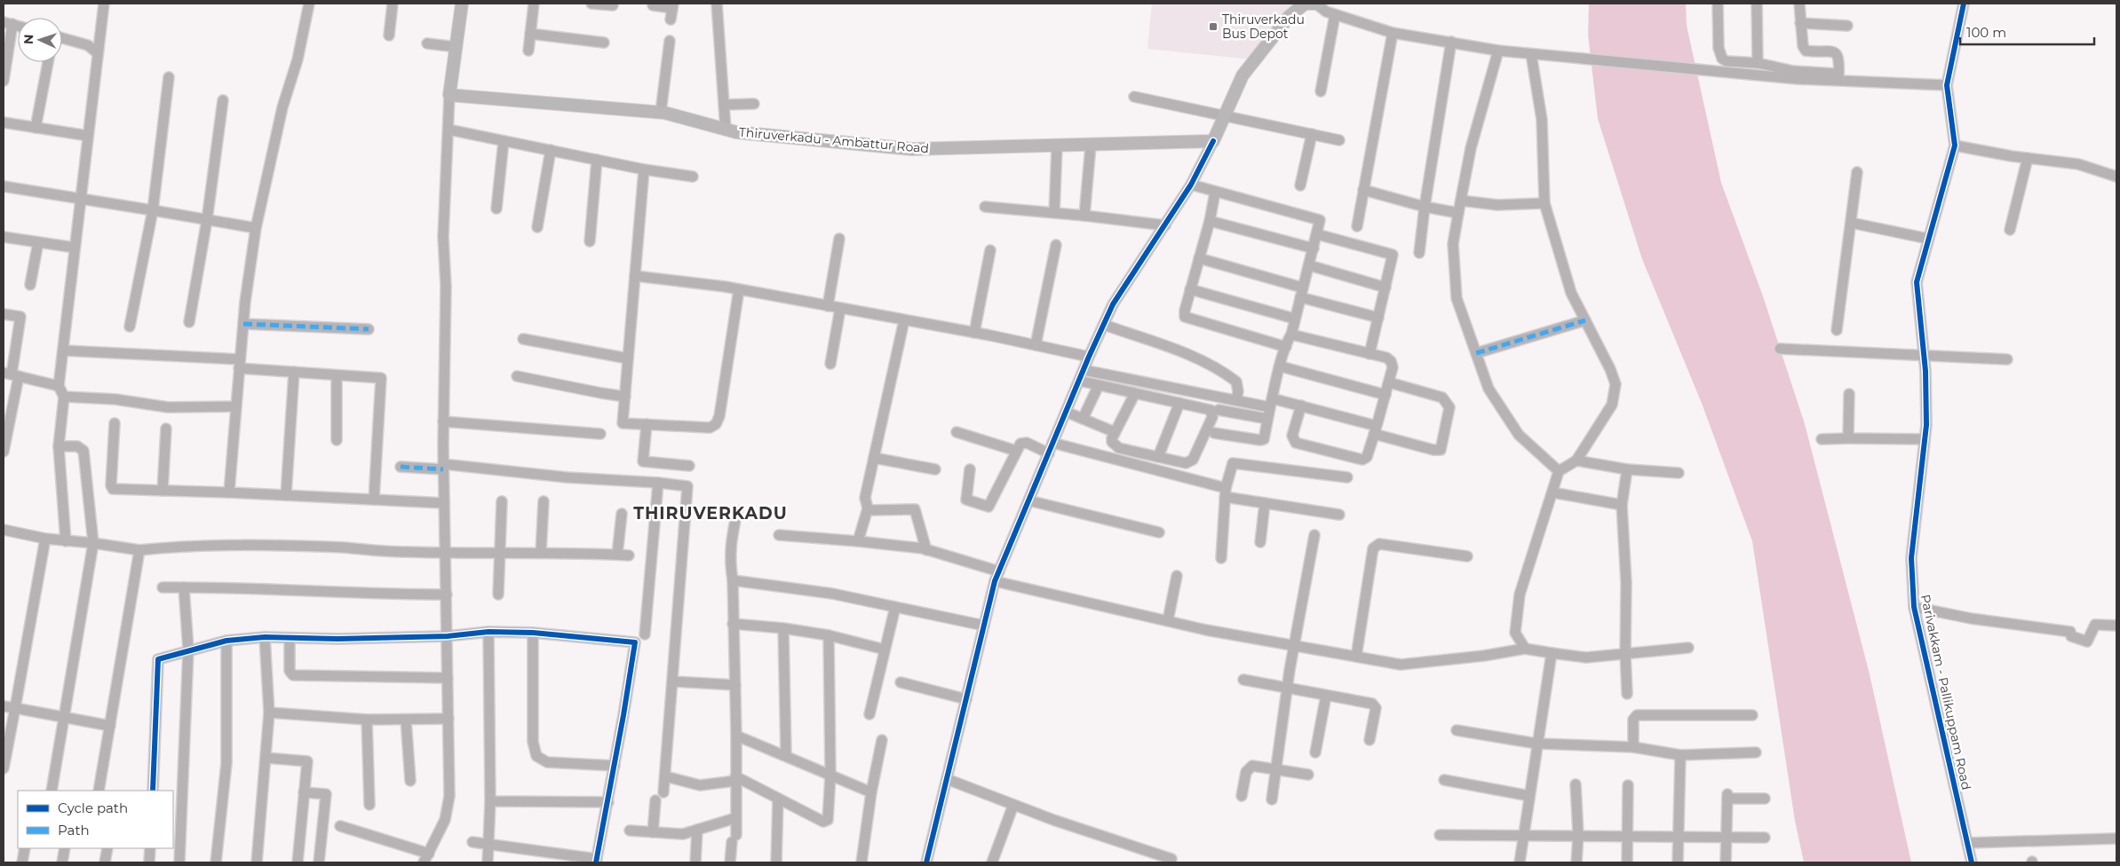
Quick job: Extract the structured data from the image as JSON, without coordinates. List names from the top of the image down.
{
  "streets": {
    "main road": ["Thiruverkadu - Ambattur Road"],
    "street": ["Parivakkam - Pallikuppam Road"]
  },
  "districts": ["THIRUVERKADU"],
  "places": {
    "transit": ["Thiruverkadu Bus Depot"]
  },
  "legend": ["Cycle path", "Path"],
  "scale_bar": "100 m",
  "north": "left"
}
